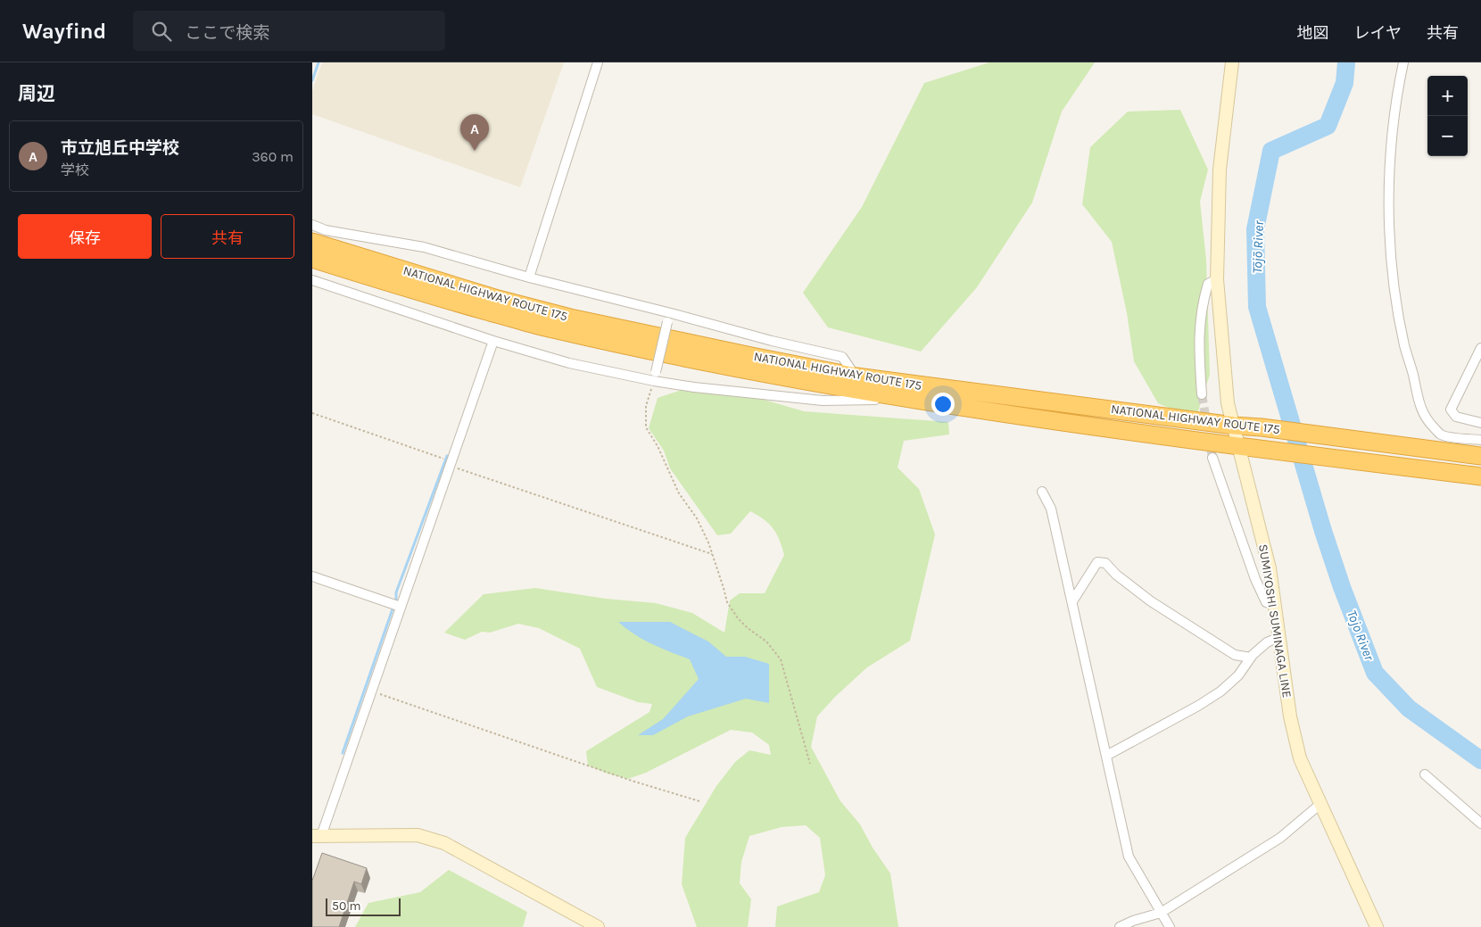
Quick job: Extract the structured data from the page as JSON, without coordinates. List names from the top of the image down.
{
  "streets": {
    "highway": ["NATIONAL HIGHWAY ROUTE 175"],
    "main road": ["SUMIYOSHI SUMINAGA LINE"]
  },
  "crossings": [
    ["NATIONAL HIGHWAY ROUTE 175", "SUMIYOSHI SUMINAGA LINE"]
  ],
  "water": ["Tōjō River", "Tojo River"],
  "scale_bar": "50 m",
  "page": {
    "header": "Wayfind",
    "search": "ここで検索",
    "nav": ["地図", "レイヤ", "共有"],
    "heading": "周辺",
    "map_buttons": ["+", "−"],
    "pins": "A",
    "list": [
      {
        "mark": "A",
        "name": "市立旭丘中学校",
        "note": "学校",
        "value": "360 m"
      }
    ],
    "buttons": ["保存", "共有"],
    "scale": "50 m"
  }
}
